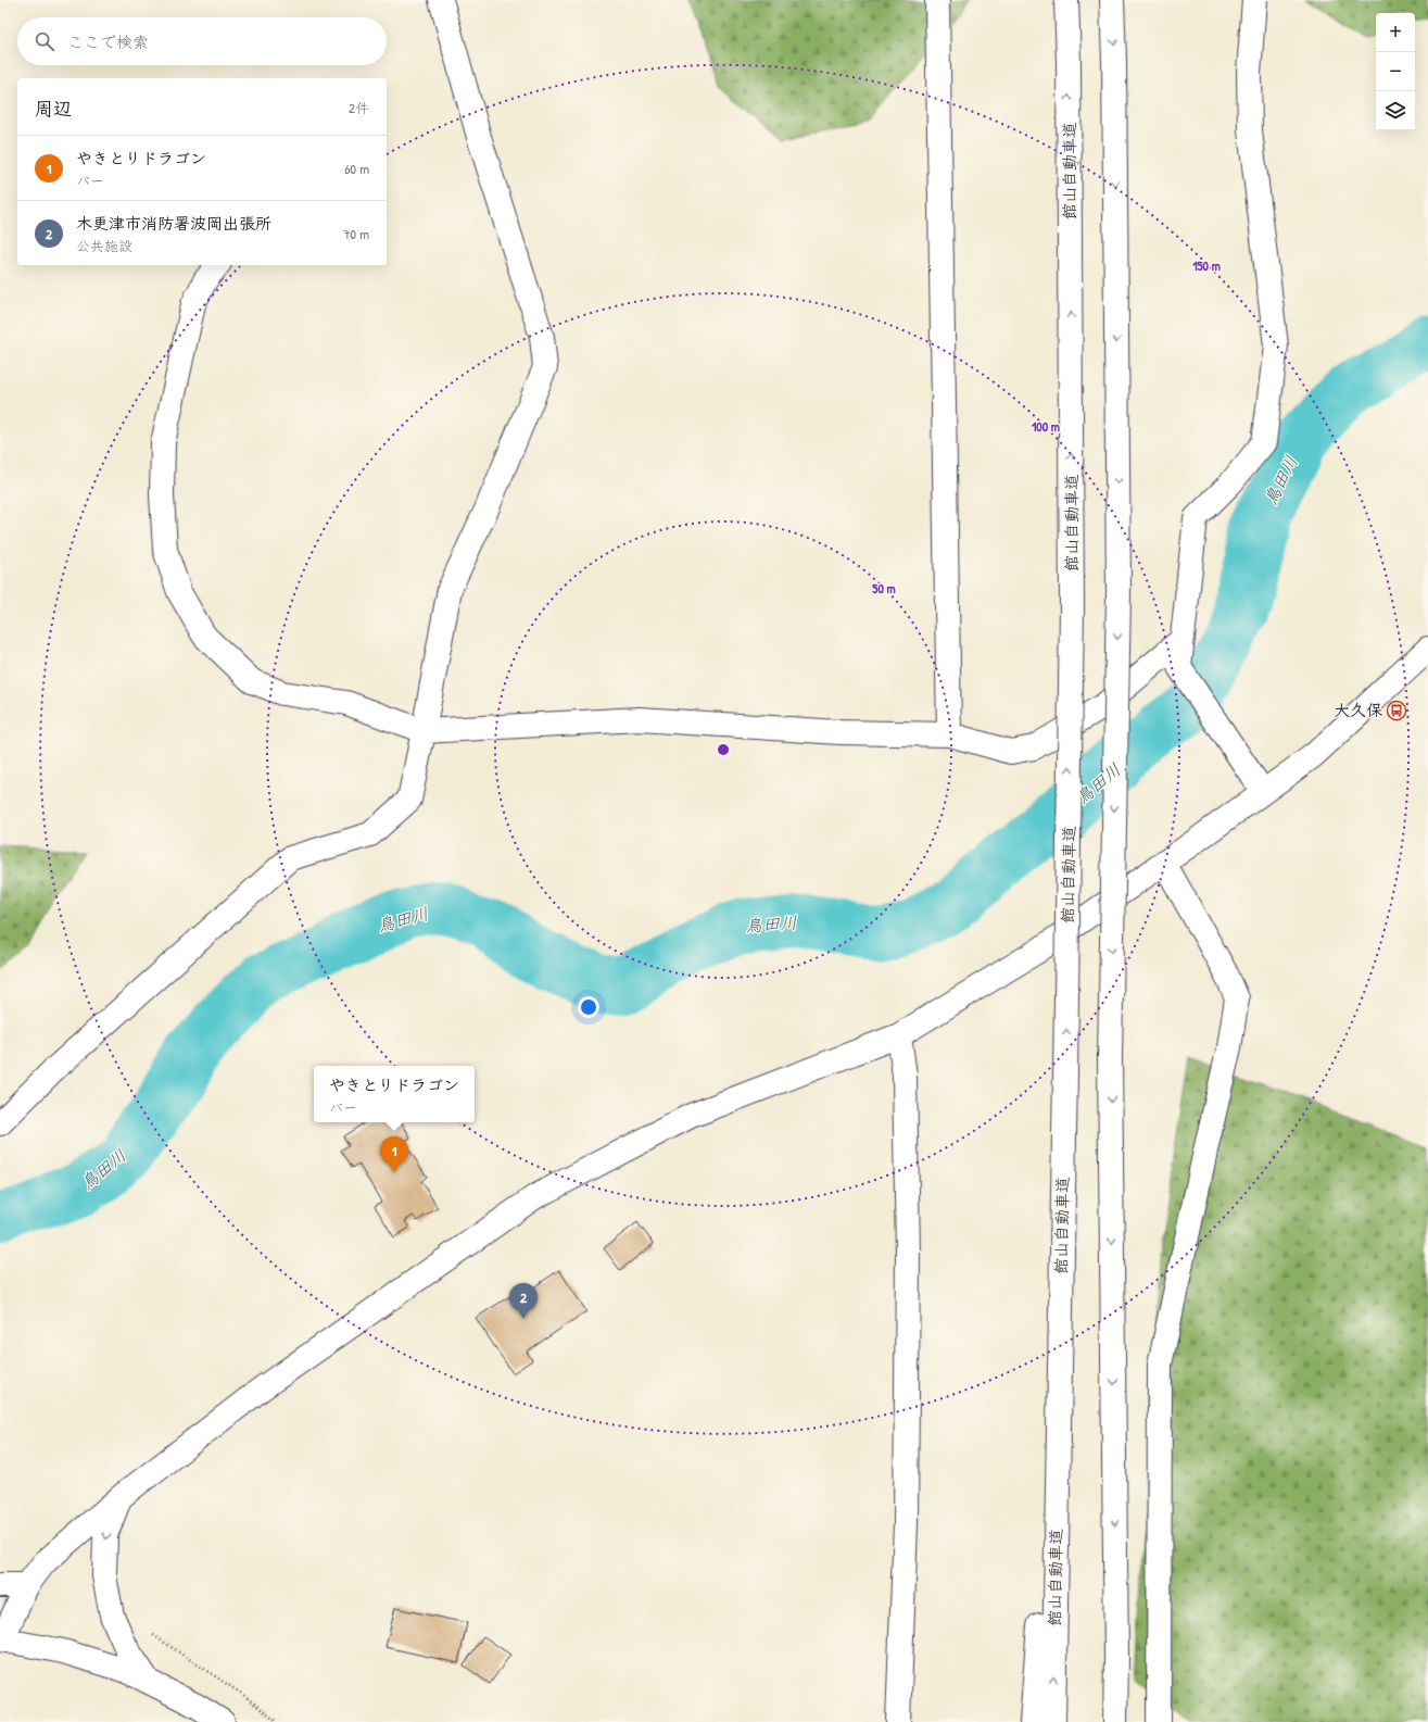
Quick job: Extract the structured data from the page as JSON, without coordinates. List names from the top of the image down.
{
  "streets": {
    "main road": ["館山自動車道"]
  },
  "water": ["鳥田川"],
  "places": {
    "bus stop": ["大久保"]
  },
  "page": {
    "map_buttons": ["+", "−"],
    "search": "ここで検索",
    "heading": ["周辺", "2件"],
    "list": [
      {
        "mark": "1",
        "name": "やきとりドラゴン",
        "note": "バー",
        "value": "60 m"
      },
      {
        "mark": "2",
        "name": "木更津市消防署波岡出張所",
        "note": "公共施設",
        "value": "70 m"
      }
    ],
    "popup": ["やきとりドラゴン", "バー"],
    "pins": ["1", "2"]
  },
  "rings": ["150 m", "100 m", "50 m"]
}
